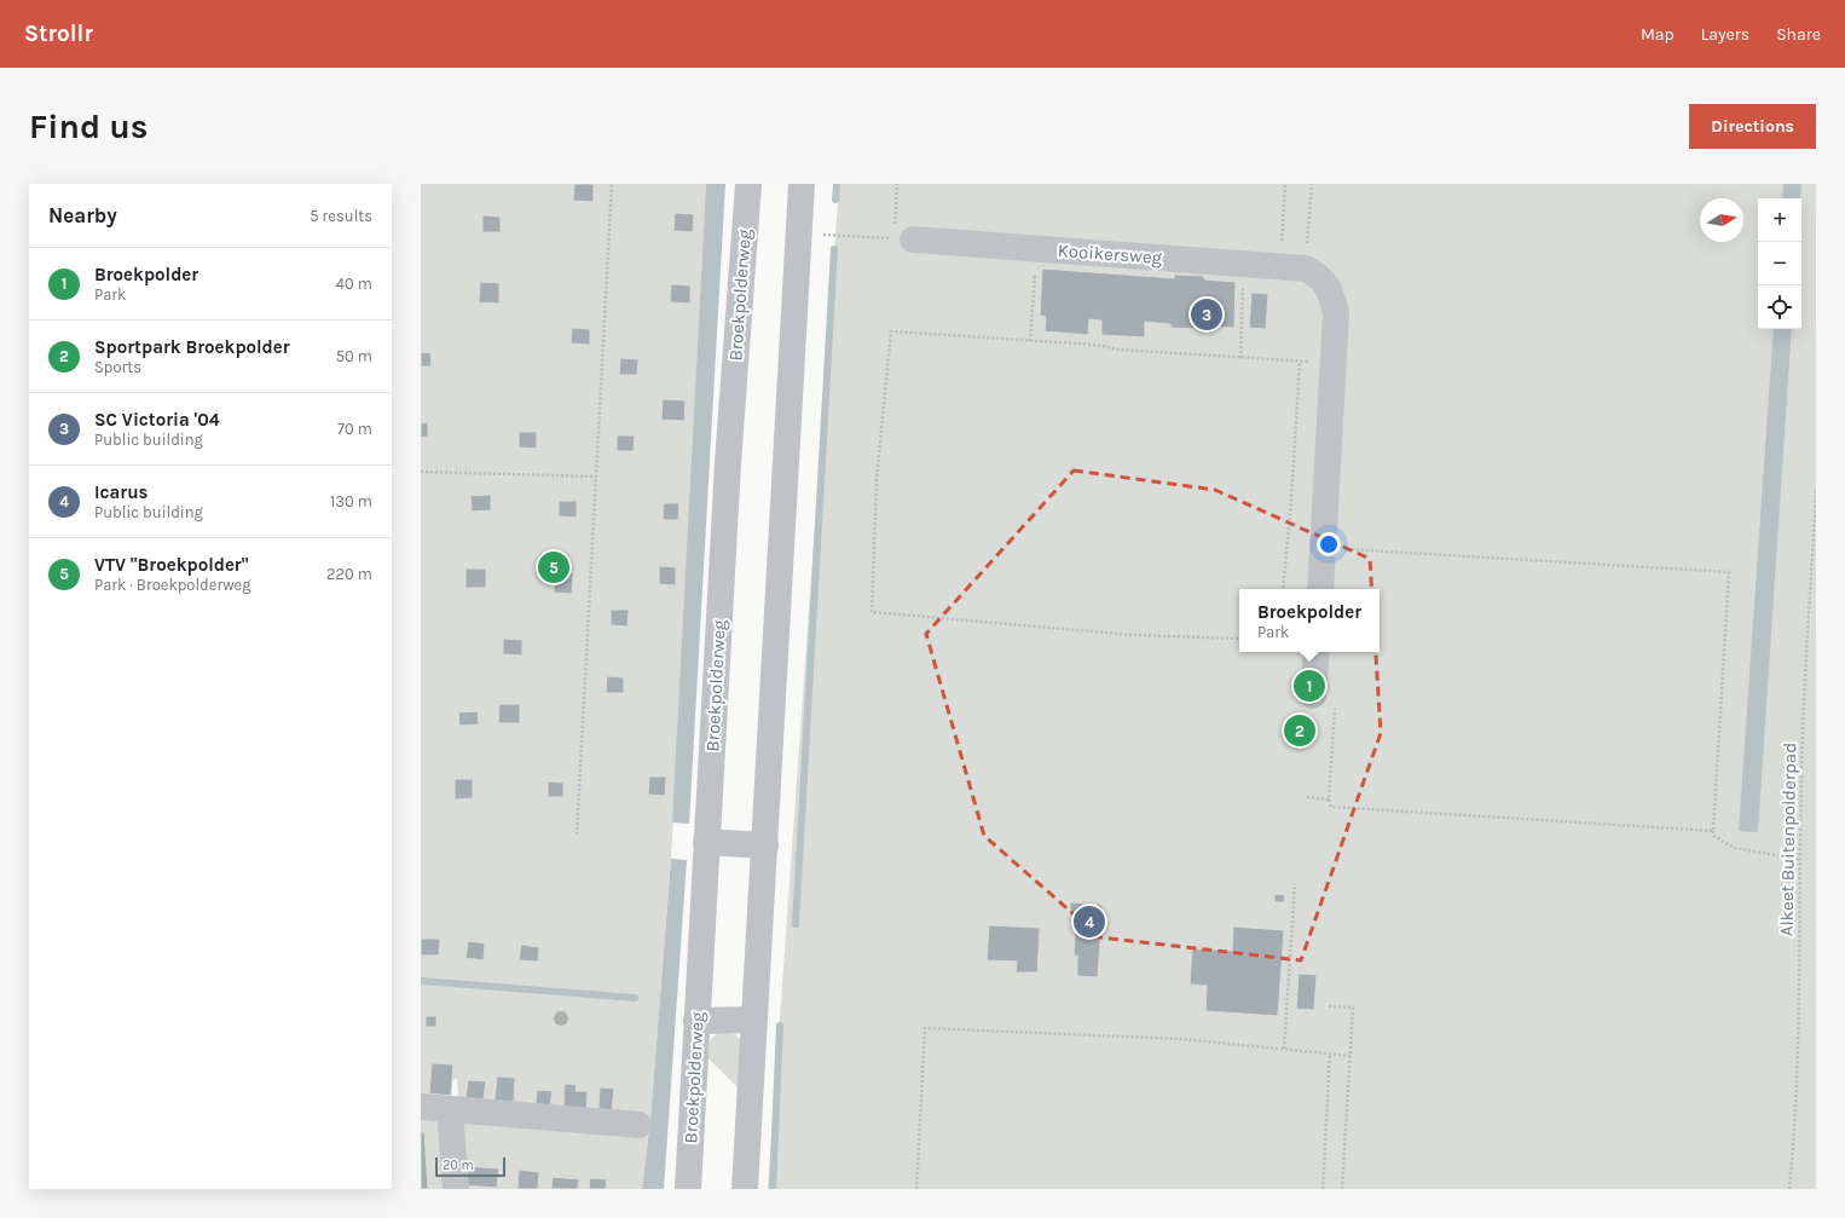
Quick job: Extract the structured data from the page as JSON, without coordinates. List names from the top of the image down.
{
  "streets": {
    "street": ["Kooikersweg", "Broekpolderweg"],
    "path": ["Alkeet Buitenpolderpad"]
  },
  "scale_bar": "20 m",
  "north": "right",
  "page": {
    "header": "Strollr",
    "nav": ["Map", "Layers", "Share"],
    "buttons": "Directions",
    "title": "Find us",
    "heading": ["Nearby", "5 results"],
    "map_buttons": ["+", "−"],
    "list": [
      {
        "mark": "1",
        "name": "Broekpolder",
        "note": "Park",
        "value": "40 m"
      },
      {
        "mark": "2",
        "name": "Sportpark Broekpolder",
        "note": "Sports",
        "value": "50 m"
      },
      {
        "mark": "3",
        "name": "SC Victoria '04",
        "note": "Public building",
        "value": "70 m"
      },
      {
        "mark": "4",
        "name": "Icarus",
        "note": "Public building",
        "value": "130 m"
      },
      {
        "mark": "5",
        "name": "VTV \"Broekpolder\"",
        "note": "Park · Broekpolderweg",
        "value": "220 m"
      }
    ],
    "pins": [
      "3",
      "5",
      "1",
      "2",
      "4"
    ],
    "popup": ["Broekpolder", "Park"],
    "scale": "20 m"
  }
}
